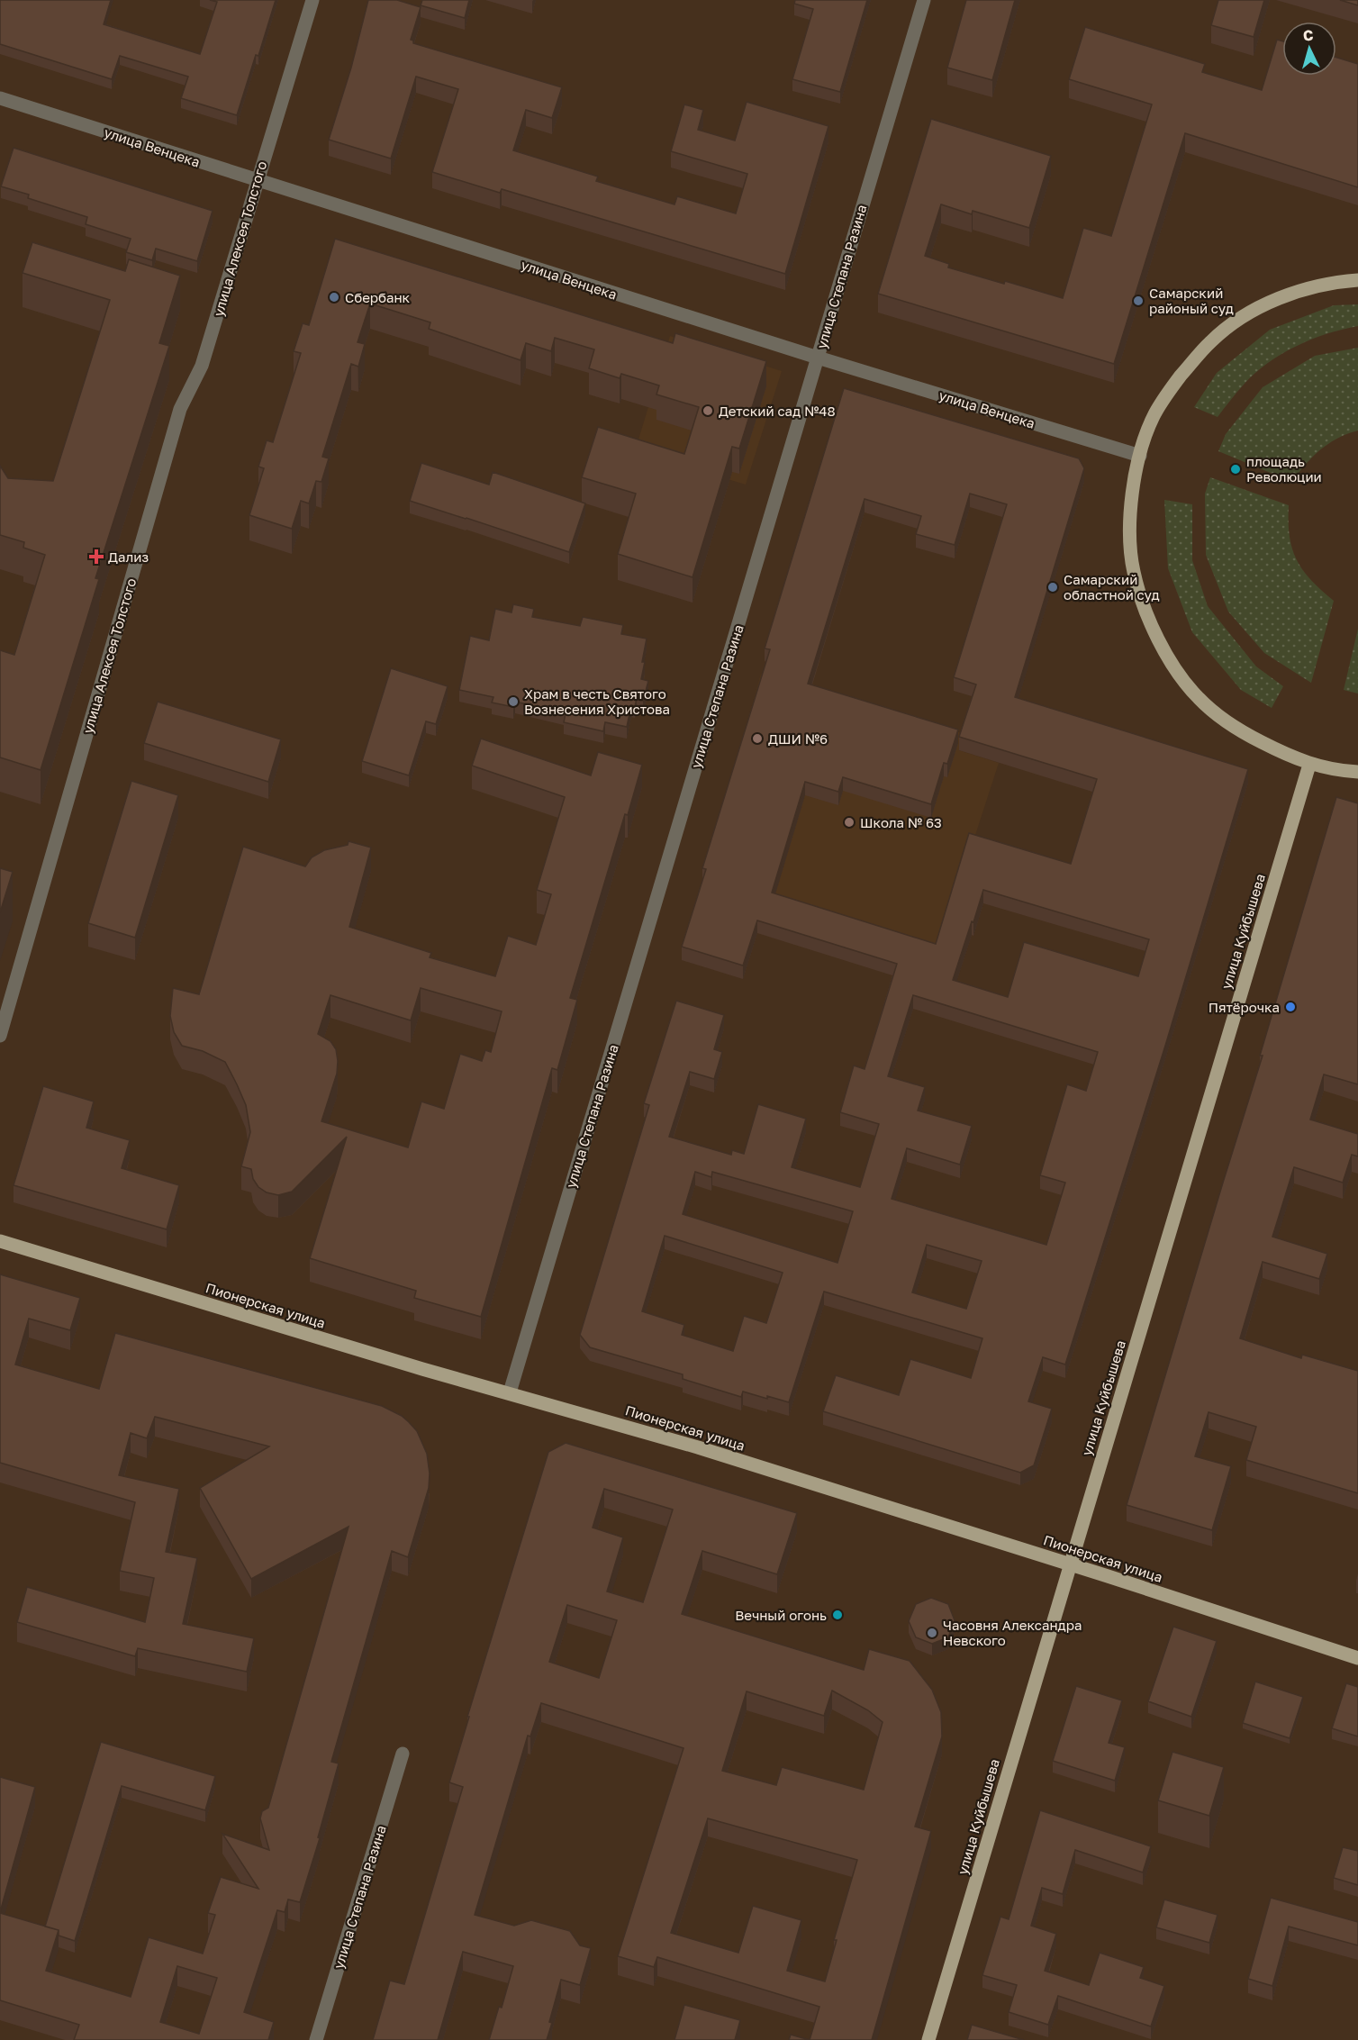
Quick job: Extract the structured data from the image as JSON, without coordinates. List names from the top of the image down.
{
  "streets": {
    "main road": ["улица Куйбышева", "Пионерская улица"],
    "street": ["улица Венцека", "улица Алексея Толстого", "улица Степана Разина"]
  },
  "crossings": [
    ["улица Венцека", "улица Алексея Толстого"],
    ["улица Венцека", "улица Степана Разина"],
    ["улица Степана Разина", "Пионерская улица"],
    ["улица Куйбышева", "Пионерская улица"]
  ],
  "places": {
    "other": [
      "Сбербанк",
      "Самарский районый суд",
      "Детский сад №48",
      "площадь Революции",
      "Самарский областной суд",
      "Храм в честь Святого Вознесения Христова",
      "ДШИ №6",
      "Школа № 63",
      "Пятёрочка",
      "Вечный огонь",
      "Часовня Александра Невского"
    ],
    "health": ["Дализ"]
  },
  "north": "top"
}
